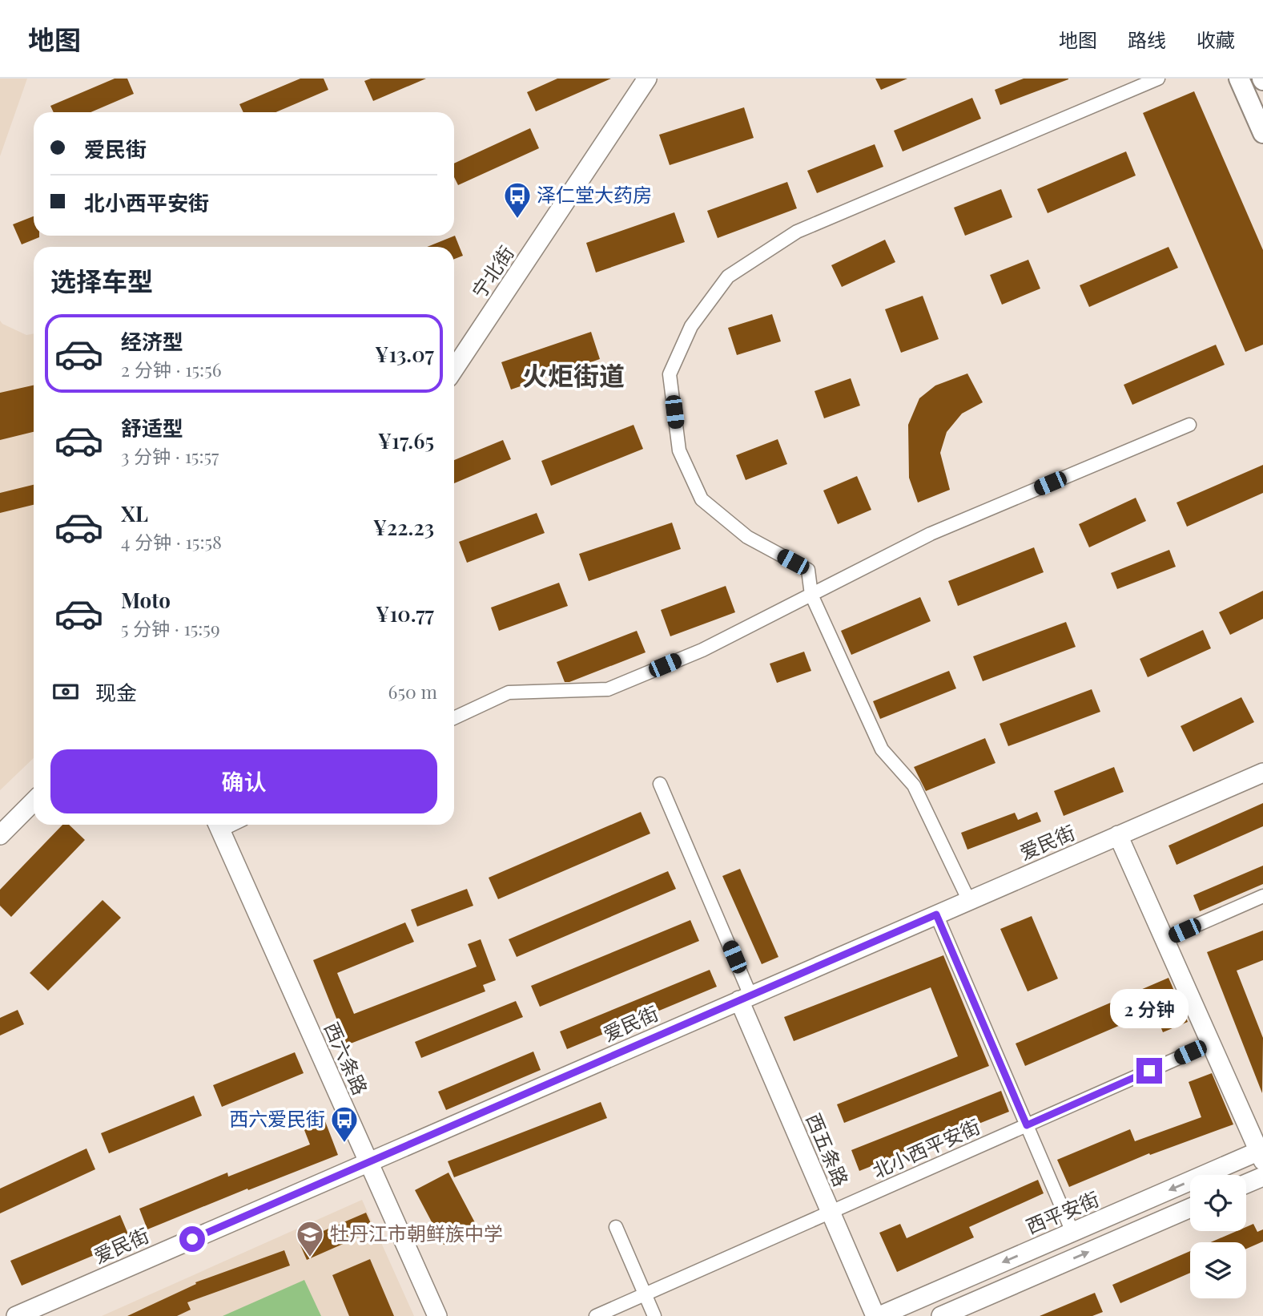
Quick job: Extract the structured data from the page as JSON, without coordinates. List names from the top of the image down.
{
  "streets": {
    "street": [
      "宁北街",
      "爱民街",
      "西六条路",
      "北小西平安街",
      "西五条路",
      "西平安街"
    ]
  },
  "crossings": [
    ["爱民街", "西六条路"],
    ["爱民街", "西五条路"],
    ["北小西平安街", "西五条路"],
    ["西五条路", "西平安街"]
  ],
  "districts": ["火炬街道"],
  "places": {
    "bus stop": ["泽仁堂大药房", "西六爱民街"],
    "school or university": ["牡丹江市朝鲜族中学"]
  },
  "page": {
    "header": "地图",
    "nav": ["地图", "路线", "收藏"],
    "banner": ["爱民街", "北小西平安街"],
    "heading": "选择车型",
    "list": [
      {
        "name": "经济型",
        "note": "2 分钟 · 15:56",
        "value": "¥13.07"
      },
      {
        "name": "舒适型",
        "note": "3 分钟 · 15:57",
        "value": "¥17.65"
      },
      {
        "name": "XL",
        "note": "4 分钟 · 15:58",
        "value": "¥22.23"
      },
      {
        "name": "Moto",
        "note": "5 分钟 · 15:59",
        "value": "¥10.77"
      }
    ],
    "pay": ["现金", "650 m"],
    "buttons": "确认",
    "bubble": "2 分钟"
  }
}
